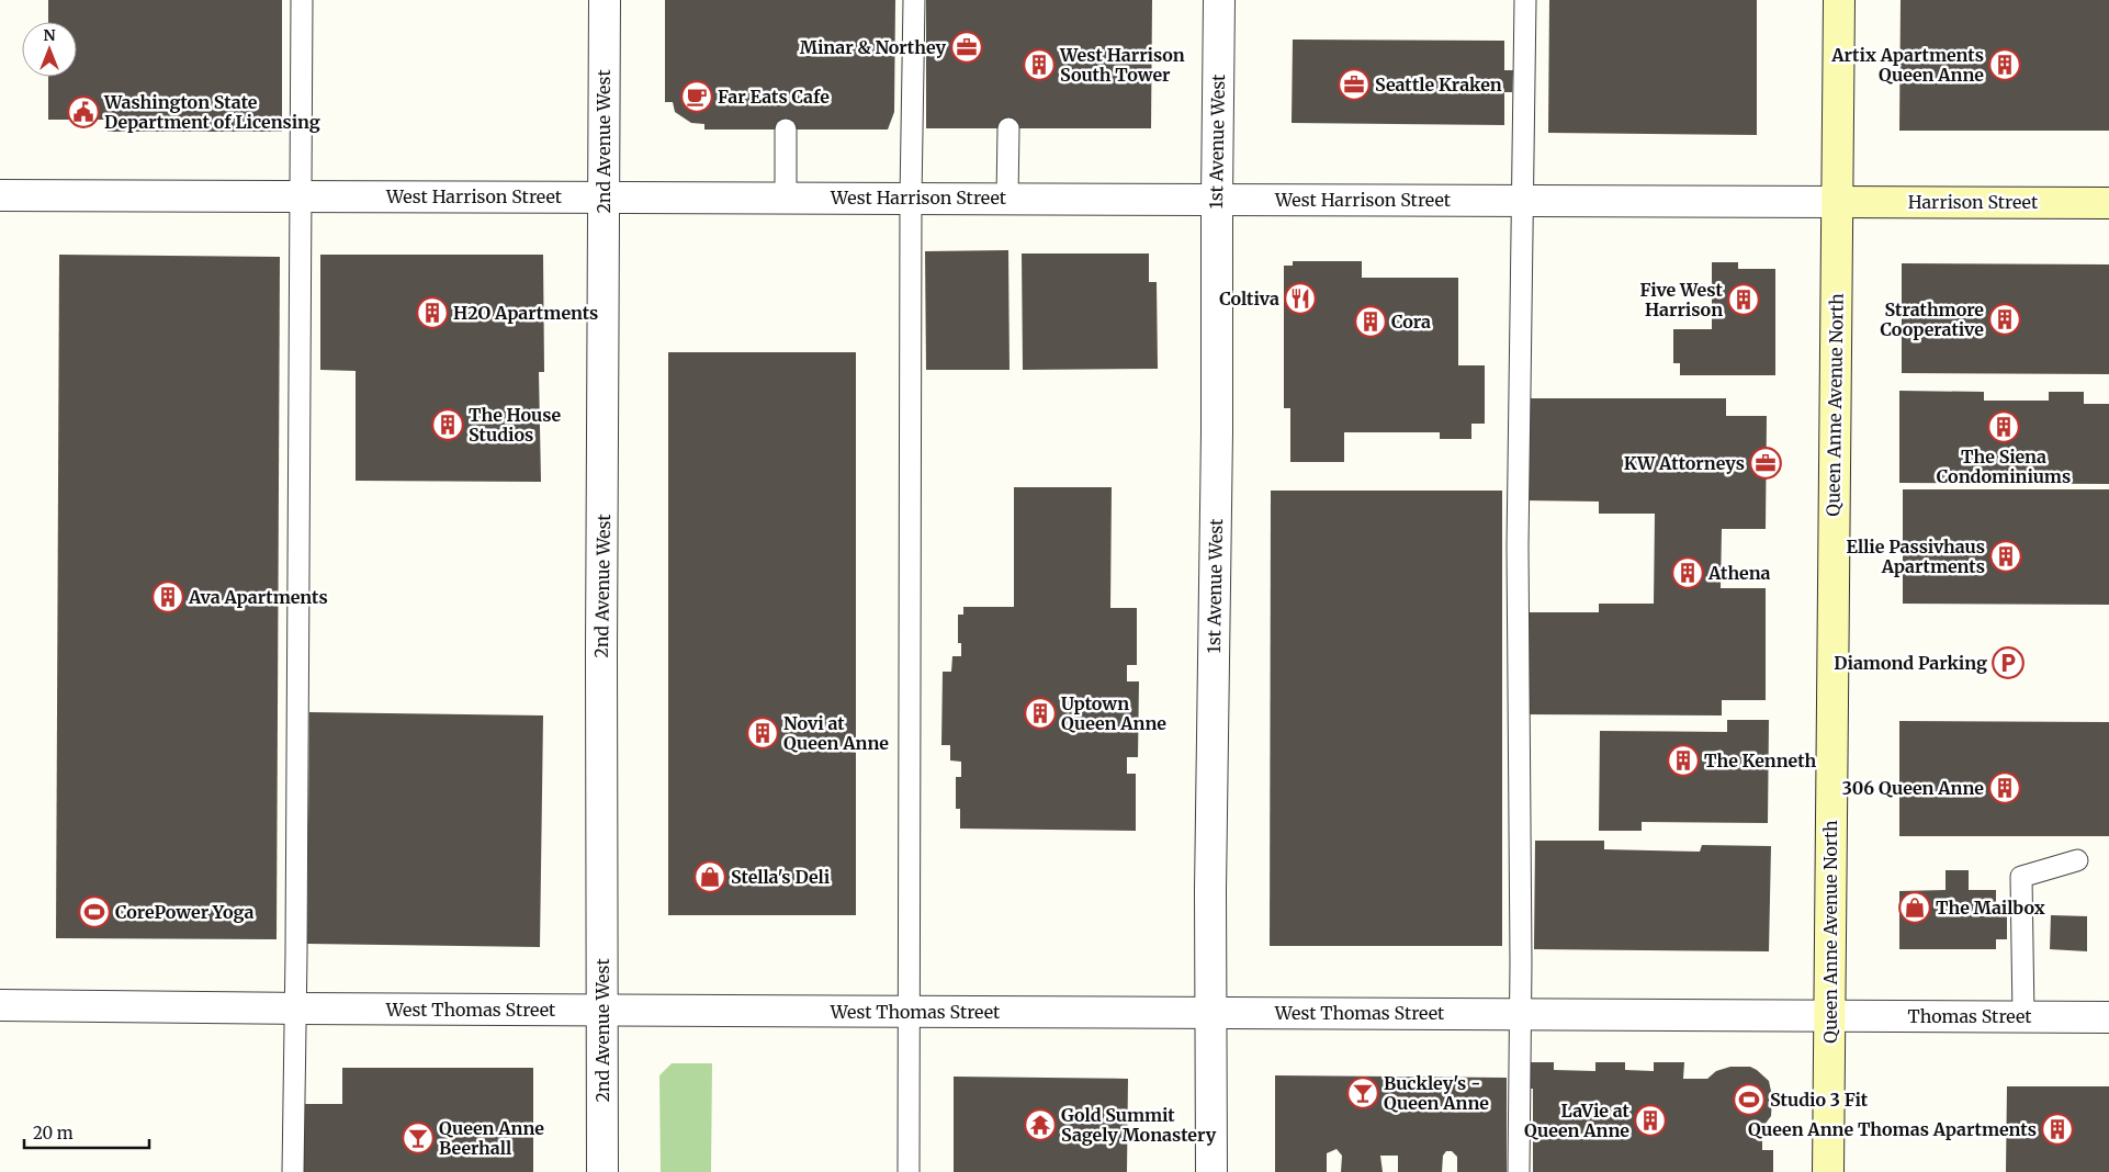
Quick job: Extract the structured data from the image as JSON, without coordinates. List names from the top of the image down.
{
  "streets": {
    "main road": ["Harrison Street", "Queen Anne Avenue North"],
    "street": [
      "2nd Avenue West",
      "1st Avenue West",
      "West Harrison Street",
      "West Thomas Street",
      "Thomas Street"
    ]
  },
  "crossings": [
    ["2nd Avenue West", "West Harrison Street"],
    ["2nd Avenue West", "West Thomas Street"],
    ["1st Avenue West", "West Harrison Street"],
    ["1st Avenue West", "West Thomas Street"],
    ["West Harrison Street", "Harrison Street"],
    ["West Harrison Street", "Queen Anne Avenue North"],
    ["Harrison Street", "Queen Anne Avenue North"],
    ["Queen Anne Avenue North", "West Thomas Street"],
    ["Queen Anne Avenue North", "Thomas Street"],
    ["West Thomas Street", "Thomas Street"]
  ],
  "places": {
    "office": ["Minar & Northey", "Seattle Kraken", "KW Attorneys"],
    "building": [
      "West Harrison South Tower",
      "Artix Apartments Queen Anne",
      "Five West Harrison",
      "H2O Apartments",
      "Strathmore Cooperative",
      "Cora",
      "The House Studios",
      "The Siena Condominiums",
      "Ellie Passivhaus Apartments",
      "Athena",
      "Ava Apartments",
      "Uptown Queen Anne",
      "Novi at Queen Anne",
      "The Kenneth",
      "306 Queen Anne",
      "LaVie at Queen Anne",
      "Queen Anne Thomas Apartments"
    ],
    "cafe": ["Far Eats Cafe"],
    "public building": ["Washington State Department of Licensing"],
    "restaurant": ["Coltiva"],
    "parking": ["Diamond Parking"],
    "shop": ["Stella's Deli", "The Mailbox"],
    "sports": ["CorePower Yoga", "Studio 3 Fit"],
    "bar": ["Buckley's - Queen Anne", "Queen Anne Beerhall"],
    "temple": ["Gold Summit Sagely Monastery"]
  },
  "scale_bar": "20 m",
  "north": "top"
}
